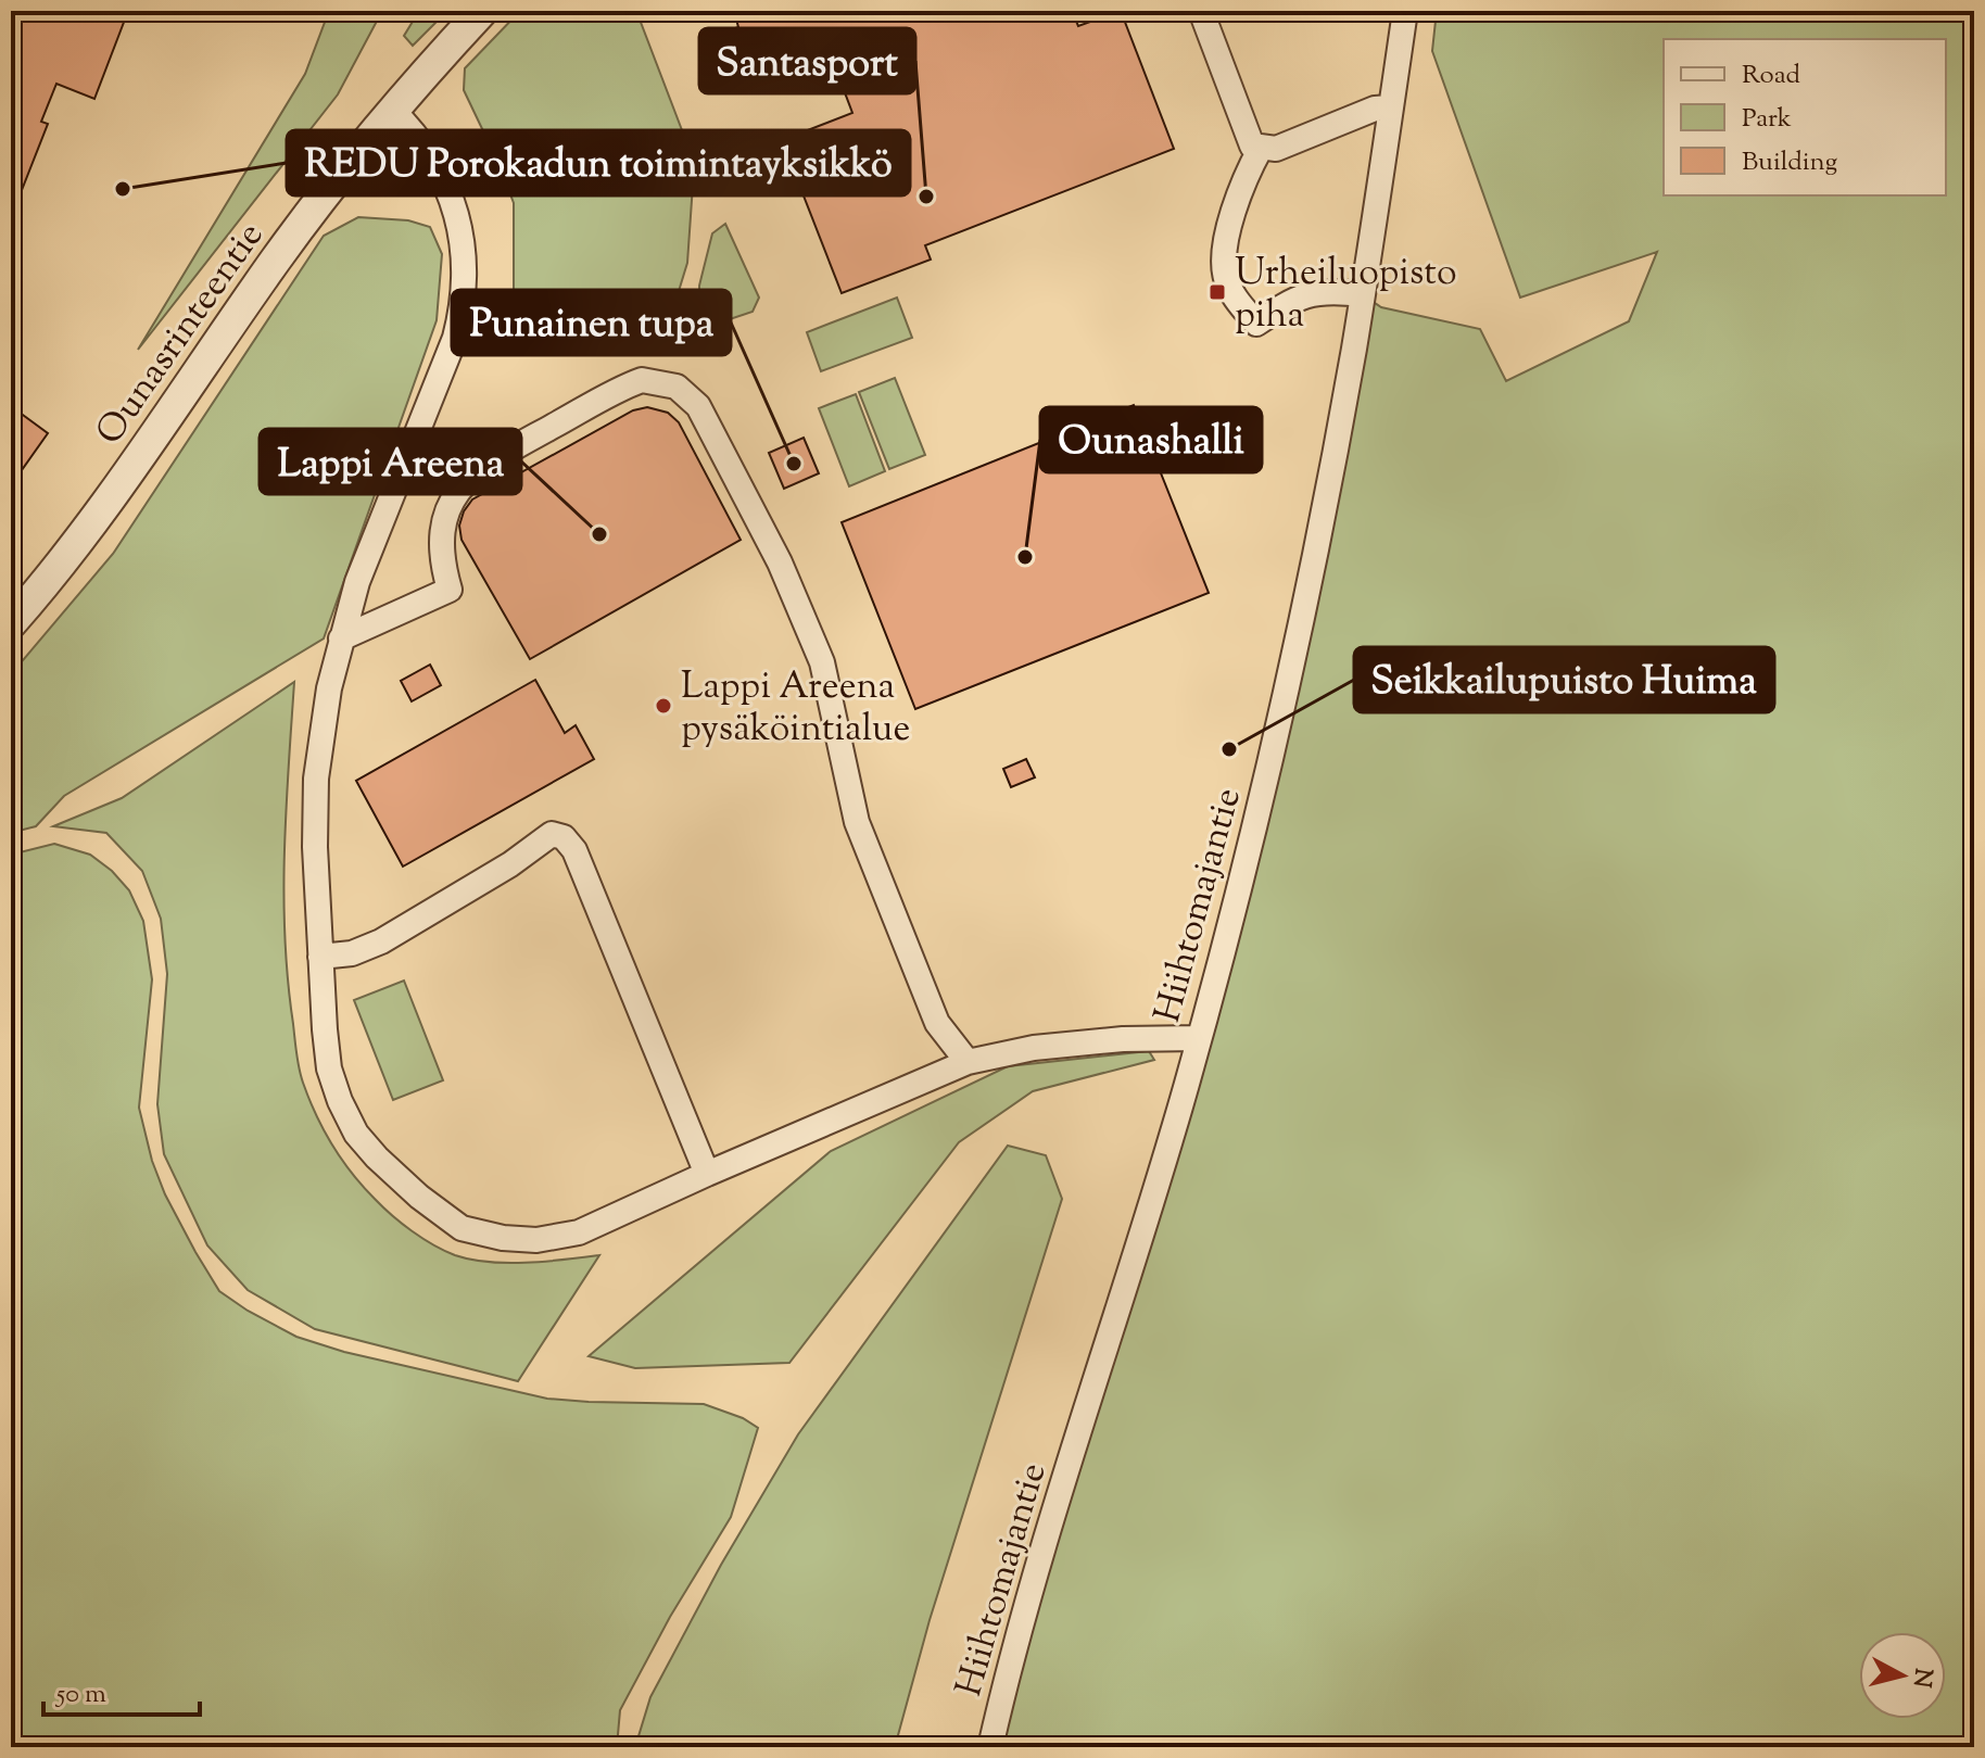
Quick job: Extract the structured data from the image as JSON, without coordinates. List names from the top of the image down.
{
  "streets": {
    "street": ["Ounasrinteentie", "Hiihtomajantie"]
  },
  "places": {
    "other": [
      "REDU Porokadun toimintayksikkö",
      "Santasport",
      "Punainen tupa",
      "Lappi Areena",
      "Ounashalli",
      "Lappi Areena pysäköintialue",
      "Seikkailupuisto Huima"
    ],
    "transit": ["Urheiluopisto piha"]
  },
  "legend": ["Road", "Park", "Building"],
  "scale_bar": "50 m",
  "north": "right"
}
